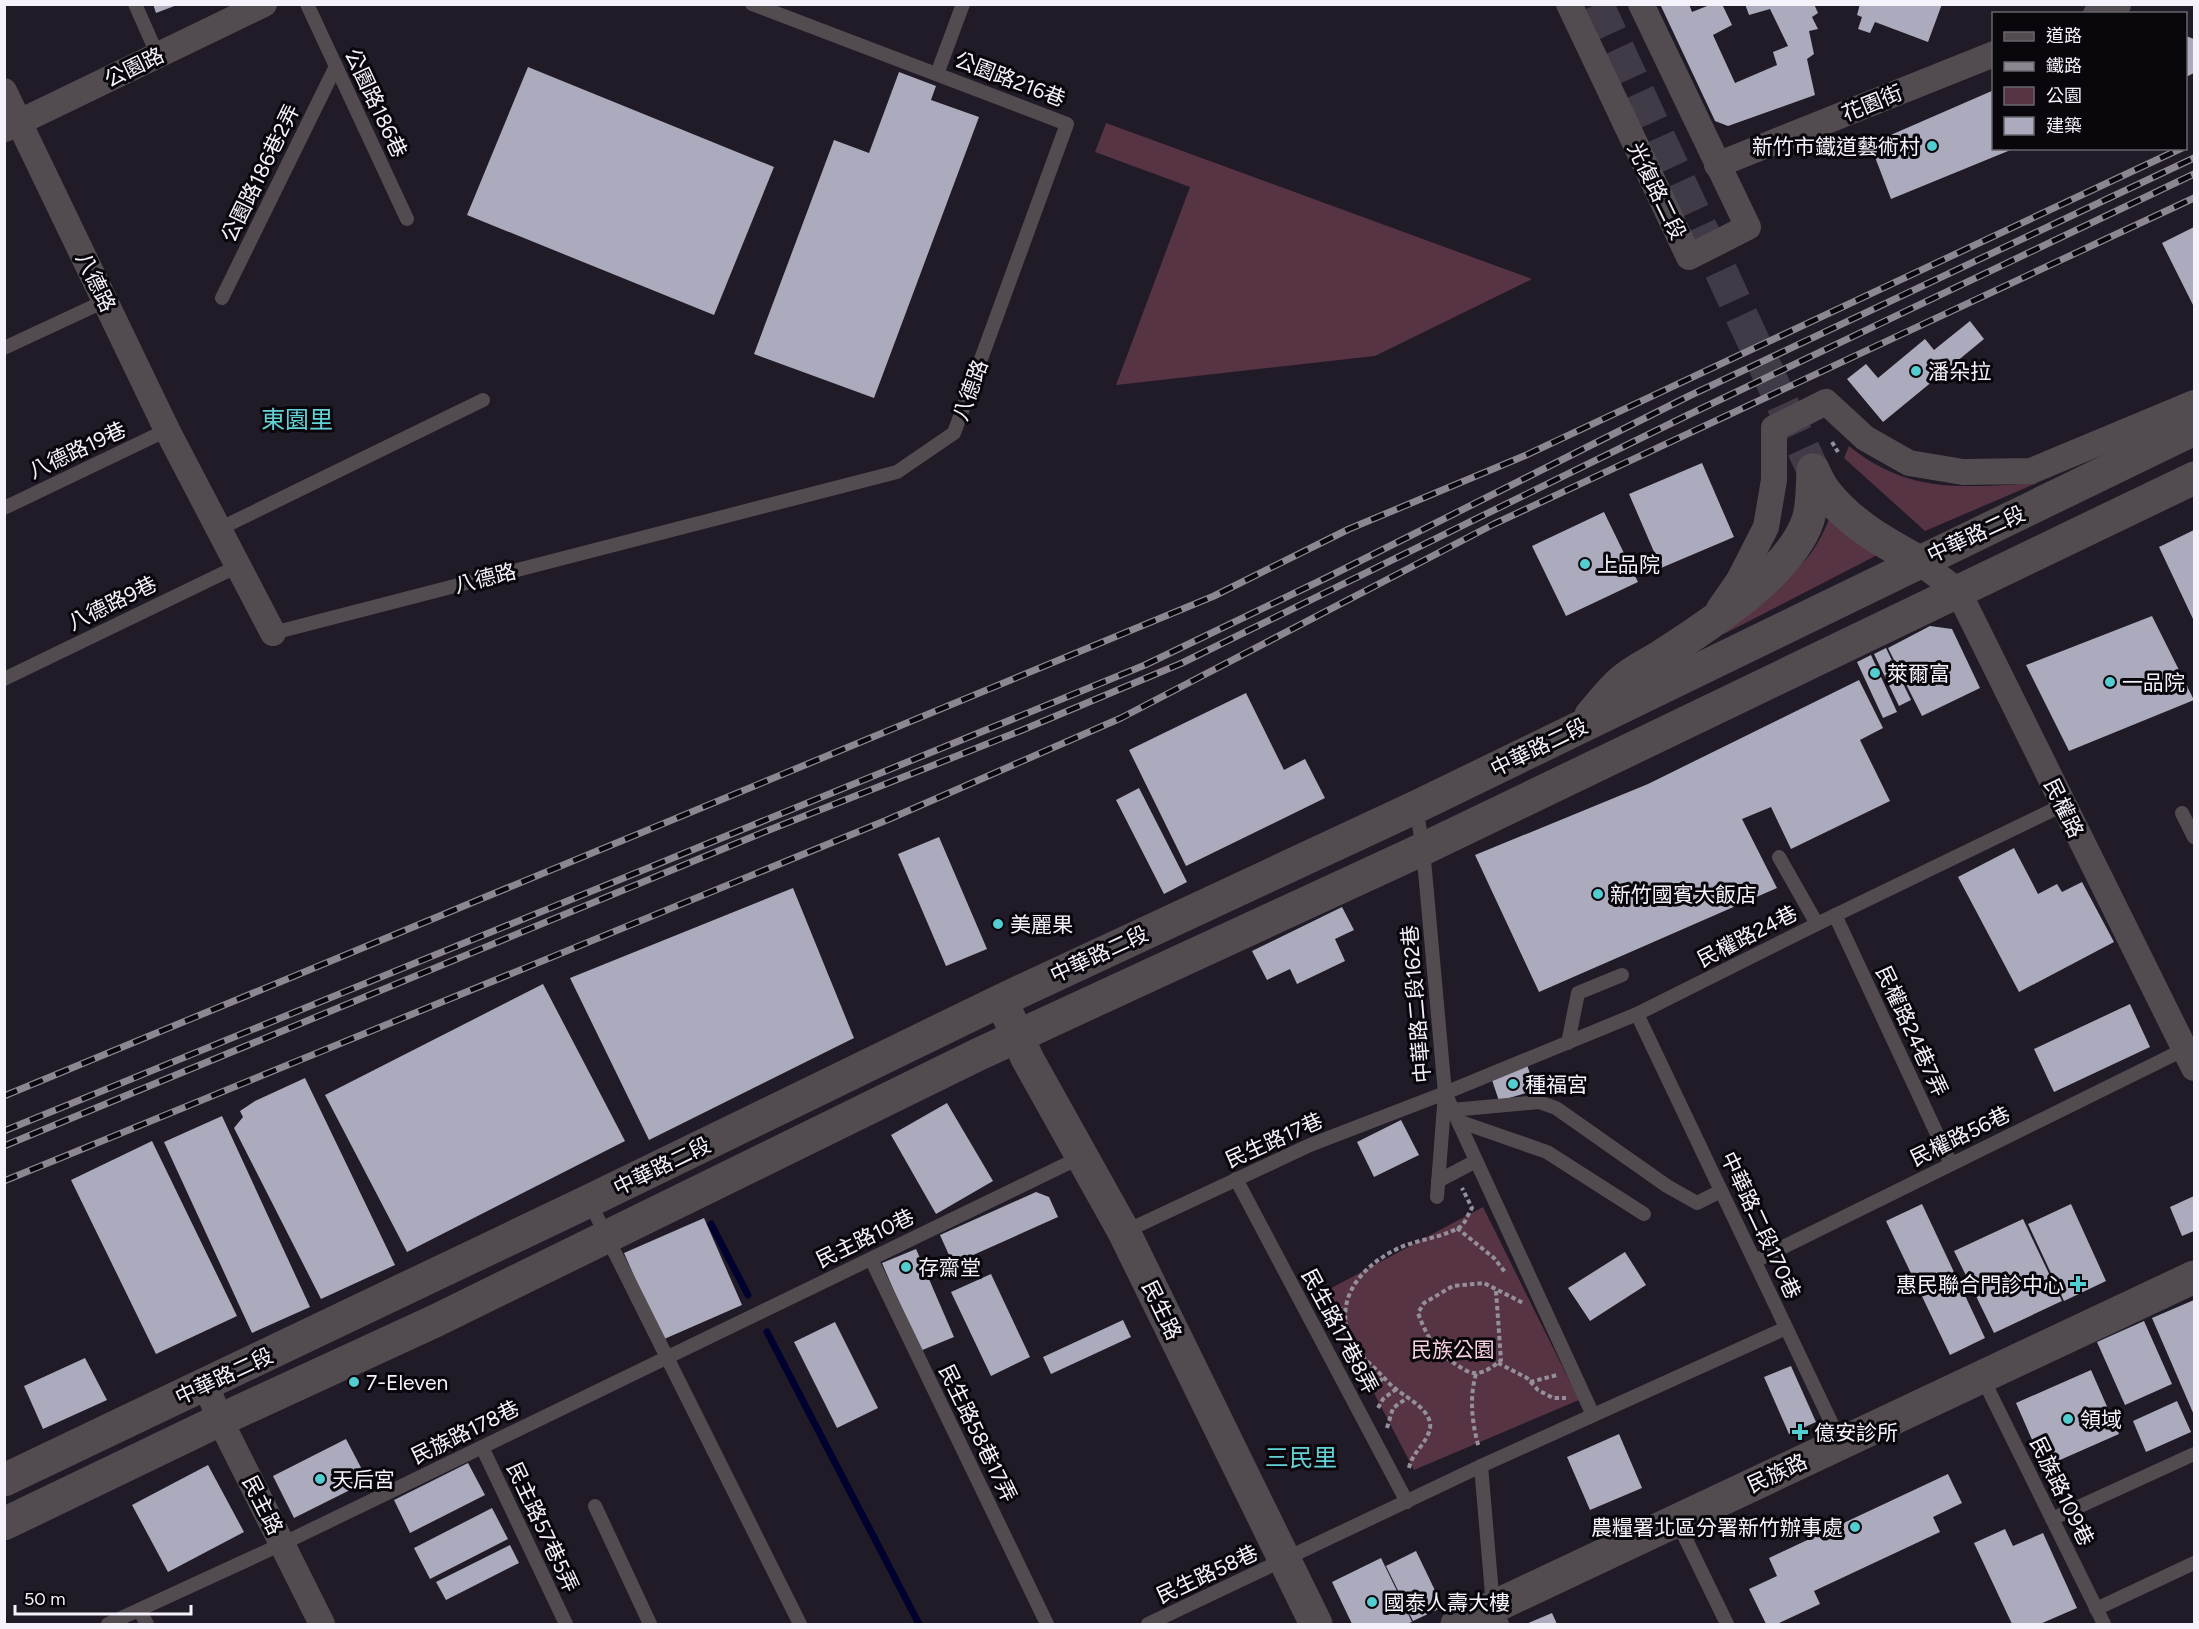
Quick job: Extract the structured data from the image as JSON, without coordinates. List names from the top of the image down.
{
  "streets": {
    "street": [
      "公園路",
      "花園街",
      "光復路二段",
      "八德路",
      "中華路二段",
      "民權路",
      "民生路",
      "民族路",
      "民主路"
    ],
    "lane": [
      "公園路216巷",
      "公園路186巷",
      "公園路186巷2弄",
      "八德路19巷",
      "八德路9巷",
      "民權路24巷",
      "中華路二段162巷",
      "民權路24巷7弄",
      "民權路56巷",
      "民生路17巷",
      "中華路二段170巷",
      "民主路10巷",
      "民生路17巷8弄",
      "民族路178巷",
      "民生路58巷17弄",
      "民族路109巷",
      "民主路57巷5弄",
      "民生路58巷"
    ]
  },
  "crossings": [
    ["公園路", "八德路"],
    ["公園路216巷", "八德路"],
    ["公園路186巷", "公園路186巷2弄"],
    ["花園街", "光復路二段"],
    ["八德路", "八德路19巷"],
    ["八德路", "八德路9巷"],
    ["中華路二段", "民權路"],
    ["中華路二段", "中華路二段162巷"],
    ["中華路二段", "民生路"],
    ["中華路二段", "民主路"],
    ["民權路", "民權路24巷"],
    ["民權路", "民權路56巷"],
    ["民權路24巷", "中華路二段162巷"],
    ["民權路24巷", "民權路24巷7弄"],
    ["民權路24巷", "民生路17巷"],
    ["民權路24巷", "中華路二段170巷"],
    ["中華路二段162巷", "民生路17巷"],
    ["民權路24巷7弄", "民權路56巷"],
    ["民權路56巷", "中華路二段170巷"],
    ["民生路17巷", "民生路"],
    ["民生路17巷", "民生路17巷8弄"],
    ["中華路二段170巷", "民生路17巷8弄"],
    ["中華路二段170巷", "民生路58巷"],
    ["民主路10巷", "民生路"],
    ["民主路10巷", "民族路178巷"],
    ["民主路10巷", "民生路58巷17弄"],
    ["民生路", "民生路58巷"],
    ["民生路17巷8弄", "民生路58巷"],
    ["民族路178巷", "民主路"],
    ["民族路178巷", "民主路57巷5弄"],
    ["民族路", "民族路109巷"]
  ],
  "districts": ["東園里", "三民里"],
  "parks": ["民族公園"],
  "places": {
    "other": [
      "新竹市鐵道藝術村",
      "潘朵拉",
      "上品院",
      "萊爾富",
      "一品院",
      "新竹國賓大飯店",
      "美麗果",
      "種福宮",
      "存齋堂",
      "7-Eleven",
      "領域",
      "天后宮",
      "農糧署北區分署新竹辦事處",
      "國泰人壽大樓"
    ],
    "health": ["惠民聯合門診中心", "億安診所"]
  },
  "legend": [
    "道路",
    "鐵路",
    "公園",
    "建築"
  ],
  "scale_bar": "50 m"
}
